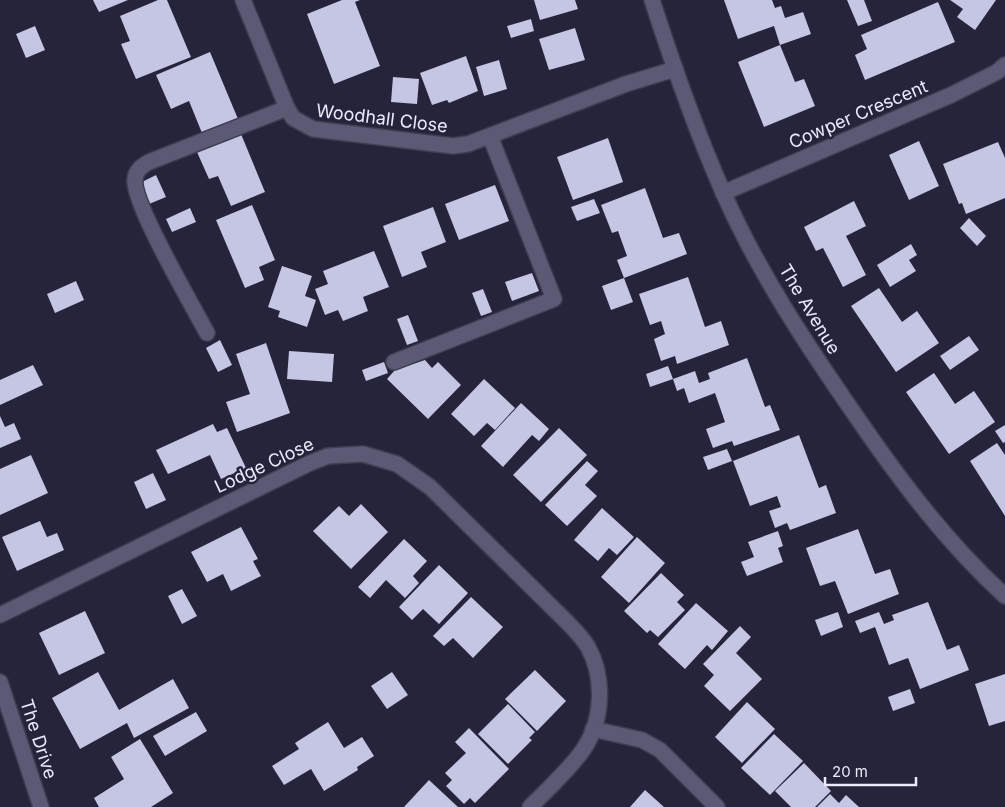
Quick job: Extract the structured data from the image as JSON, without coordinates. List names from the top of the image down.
{
  "streets": {
    "street": [
      "Cowper Crescent",
      "Woodhall Close",
      "The Avenue",
      "Lodge Close",
      "The Drive"
    ]
  },
  "crossings": [
    ["Cowper Crescent", "The Avenue"],
    ["Woodhall Close", "The Avenue"]
  ],
  "scale_bar": "20 m"
}
